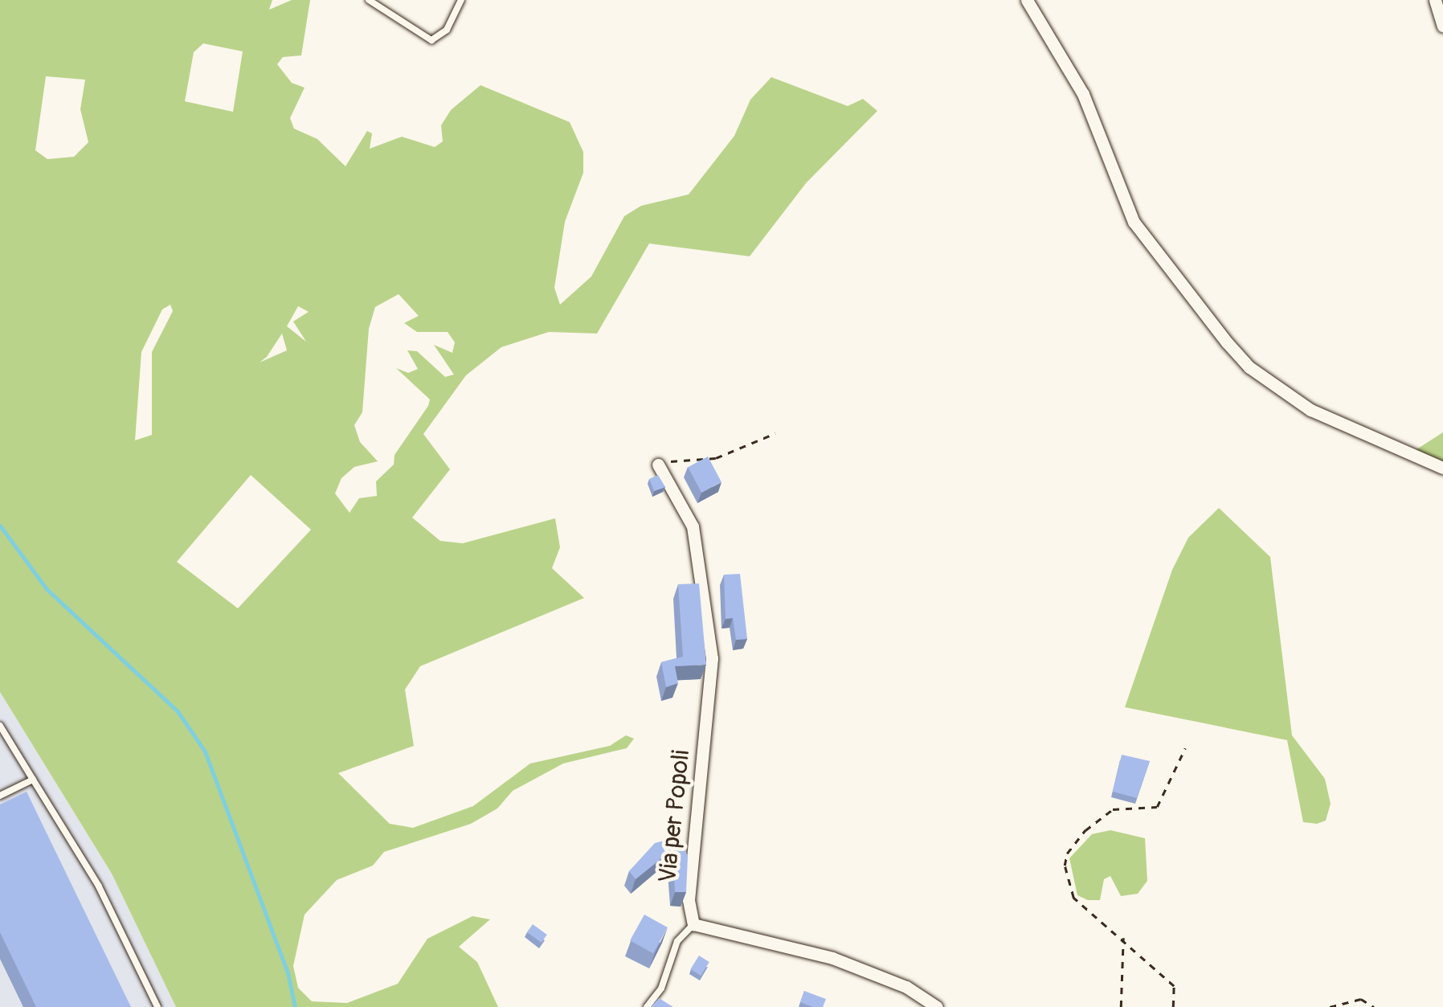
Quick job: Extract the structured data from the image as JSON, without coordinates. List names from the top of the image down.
{
  "streets": {
    "street": ["Via per Popoli"]
  }
}
